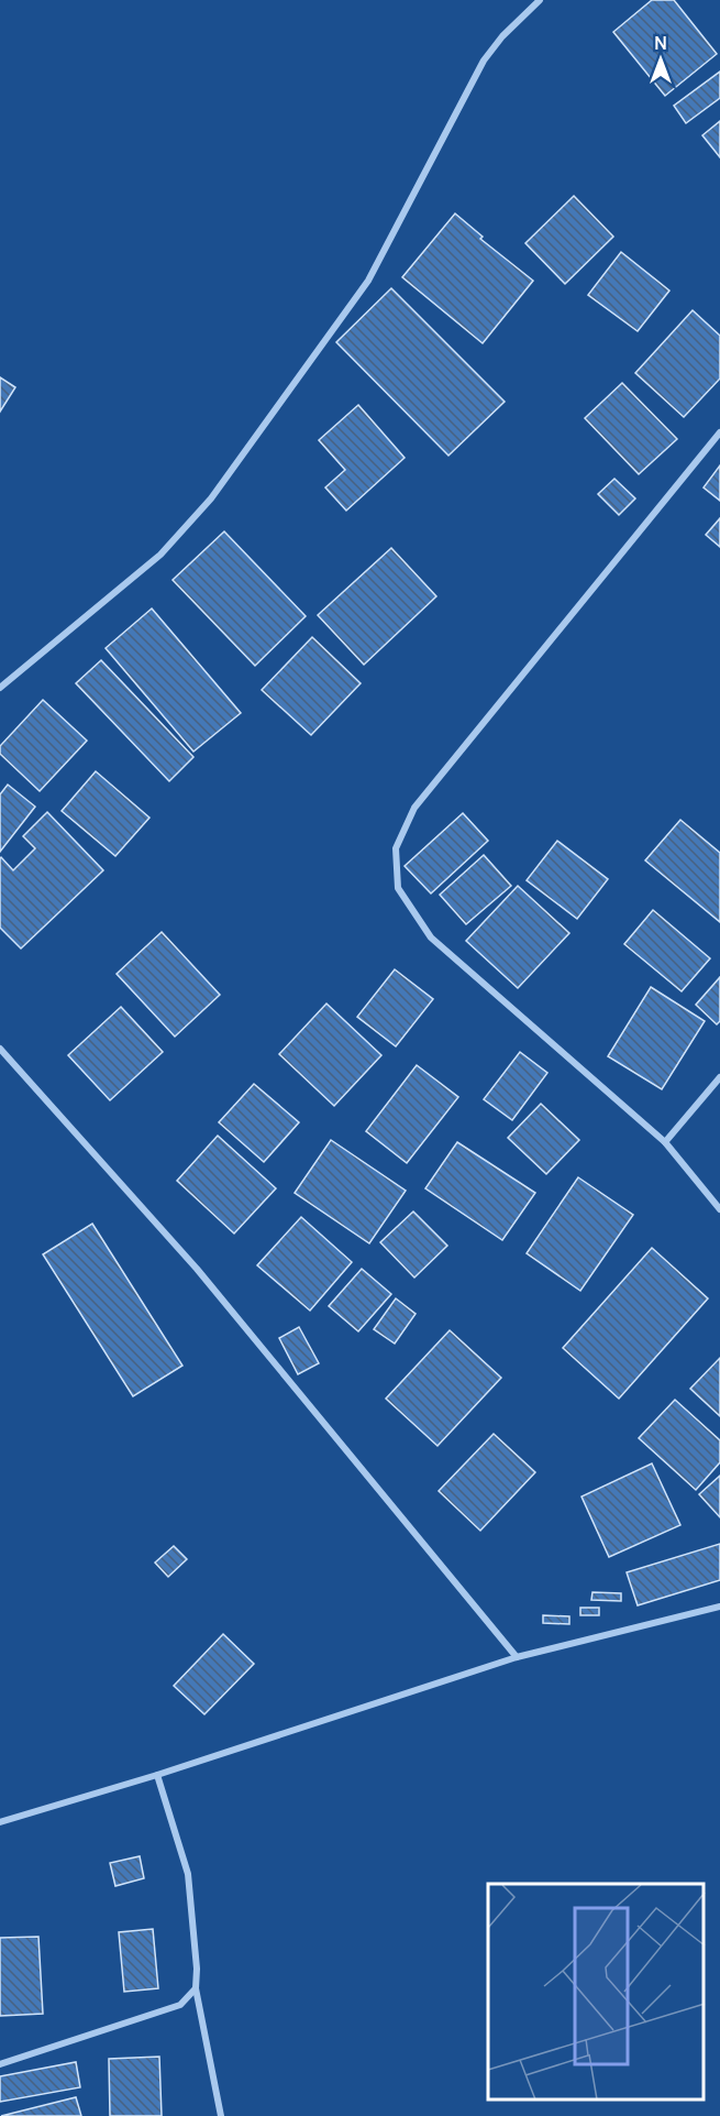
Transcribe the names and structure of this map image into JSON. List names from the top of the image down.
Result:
{
  "north": "top"
}
